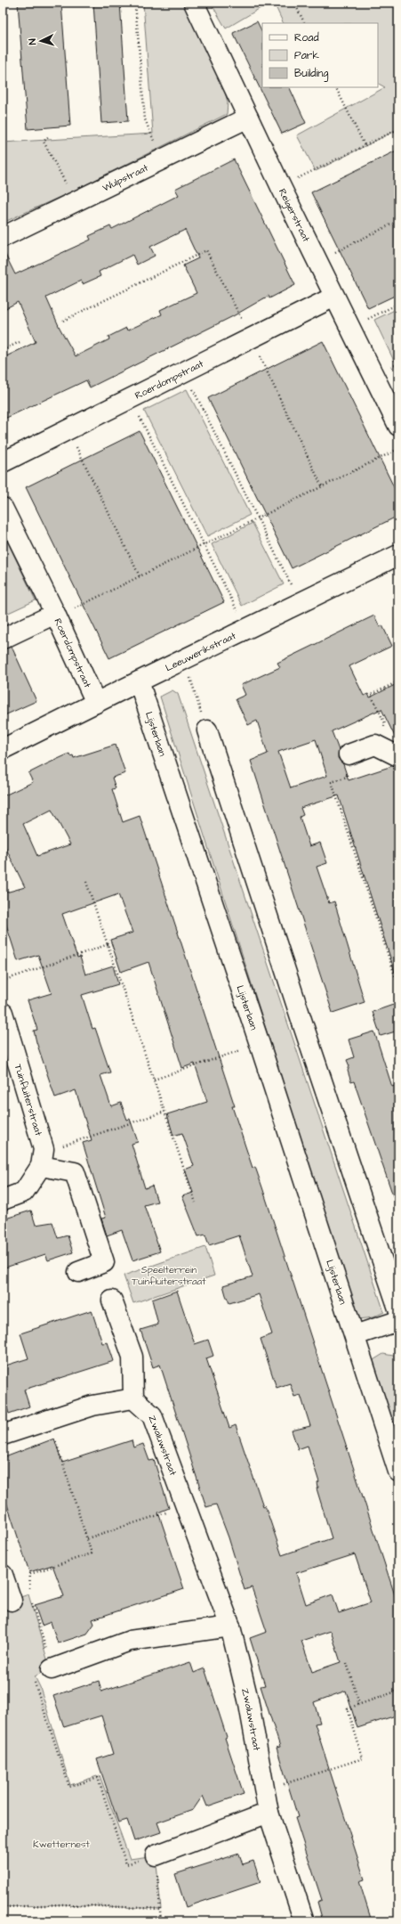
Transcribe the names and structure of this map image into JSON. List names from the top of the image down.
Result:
{
  "streets": {
    "street": [
      "Wulpstraat",
      "Reigerstraat",
      "Roerdompstraat",
      "Leeuwerikstraat",
      "Lijsterlaan",
      "Tuinfluiterstraat",
      "Zwaluwstraat"
    ]
  },
  "crossings": [
    ["Wulpstraat", "Reigerstraat"],
    ["Reigerstraat", "Roerdompstraat"],
    ["Roerdompstraat", "Leeuwerikstraat"],
    ["Leeuwerikstraat", "Lijsterlaan"]
  ],
  "parks": ["Speelterrein Tuinfluiterstraat", "Kwetternest"],
  "legend": ["Road", "Park", "Building"],
  "north": "left"
}
